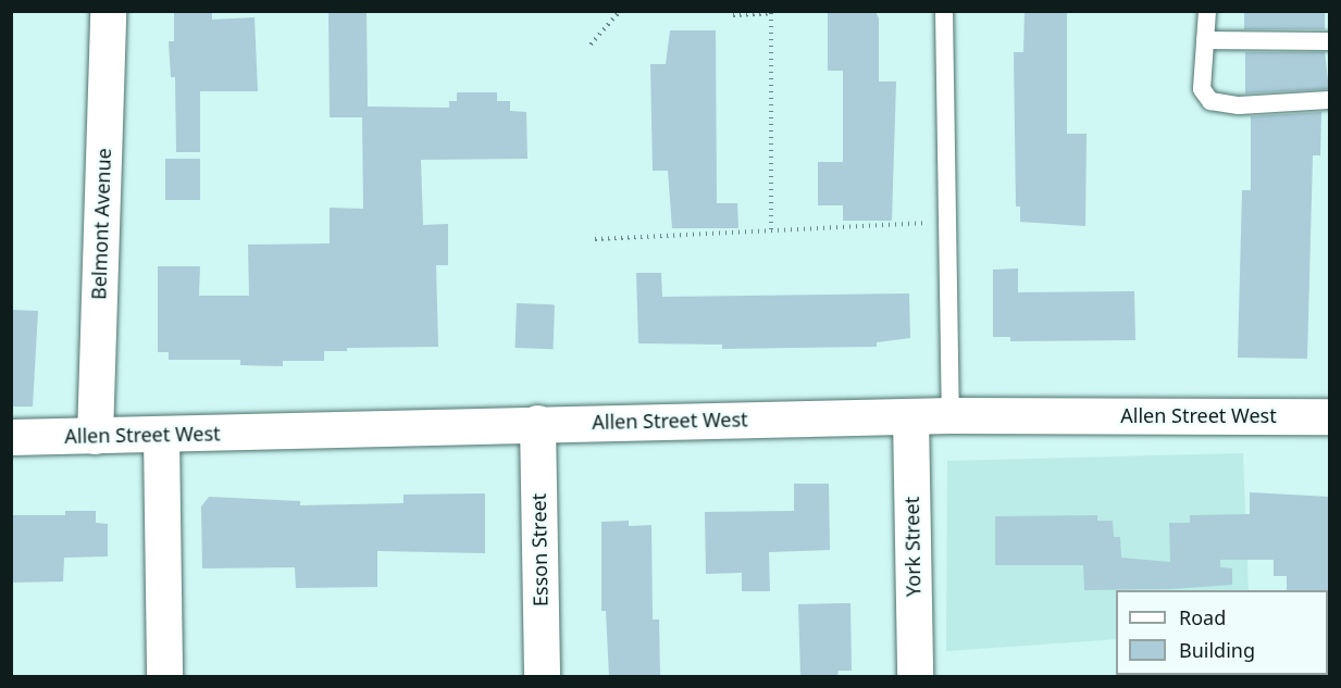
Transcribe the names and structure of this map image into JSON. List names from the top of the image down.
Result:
{
  "streets": {
    "street": [
      "Belmont Avenue",
      "Allen Street West",
      "York Street",
      "Esson Street"
    ]
  },
  "crossings": [
    ["Belmont Avenue", "Allen Street West"],
    ["Allen Street West", "York Street"],
    ["Allen Street West", "Esson Street"]
  ],
  "legend": ["Road", "Building"]
}
